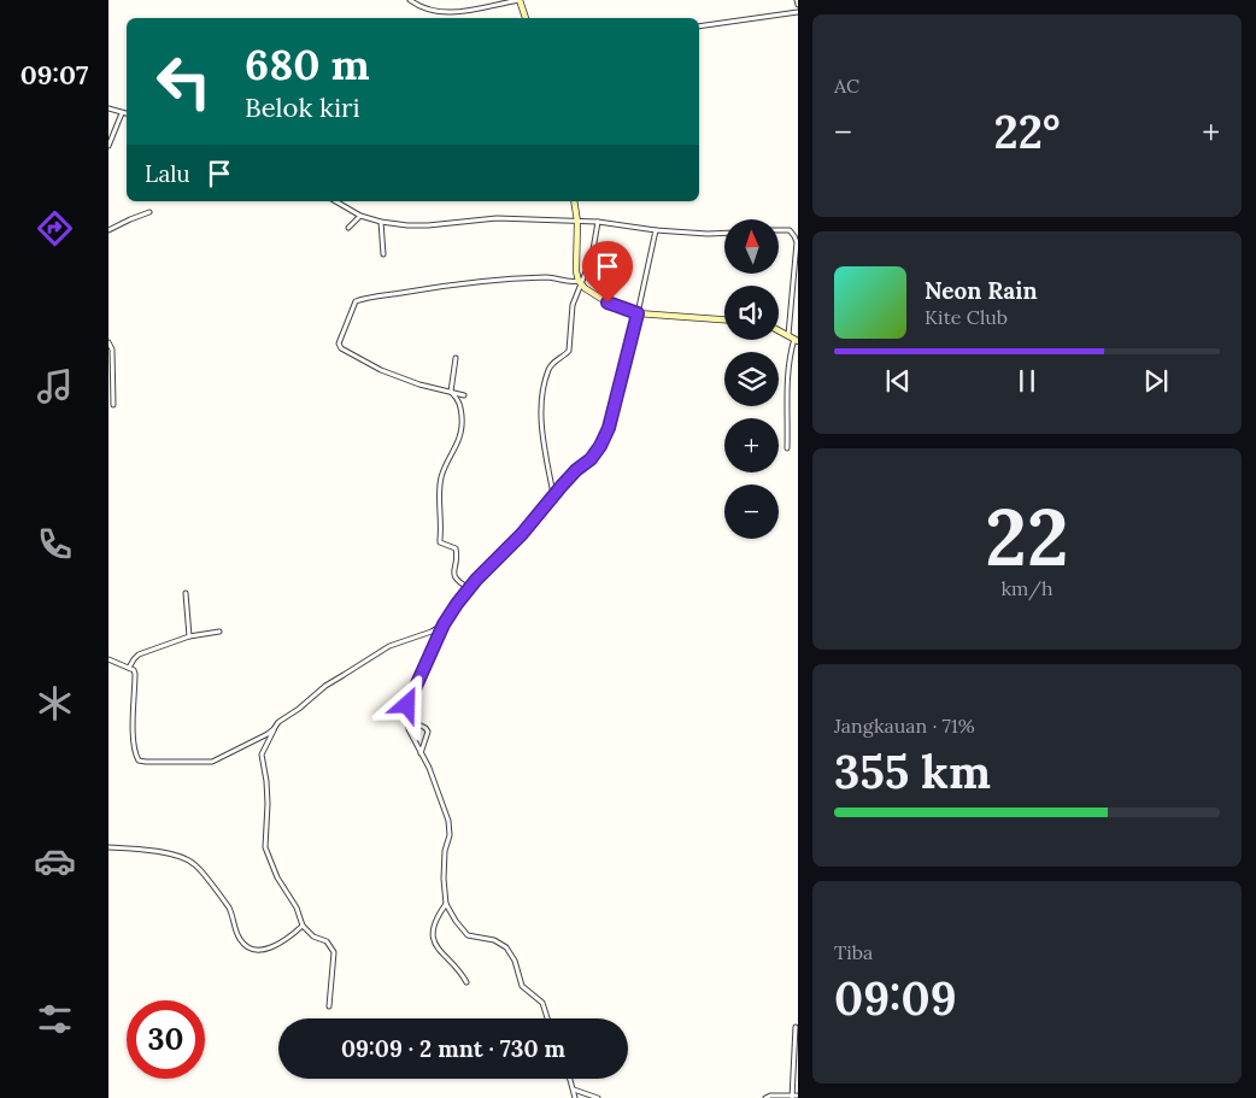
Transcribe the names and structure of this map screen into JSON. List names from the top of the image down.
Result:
{
  "north": "top",
  "page": {
    "tabs": "09:07",
    "tile": [
      "AC",
      ["22", "km/h"],
      ["Jangkauan · 71%", "355 km"],
      ["Tiba", "09:09"]
    ],
    "turn": ["680 m", "Belok kiri"],
    "heat": ["−", "22°", "+"],
    "then": "Lalu",
    "map_buttons": ["+", "−"],
    "song": ["Neon Rain", "Kite Club"],
    "limit": "30",
    "trip": "09:09 · 2 mnt · 730 m"
  }
}
